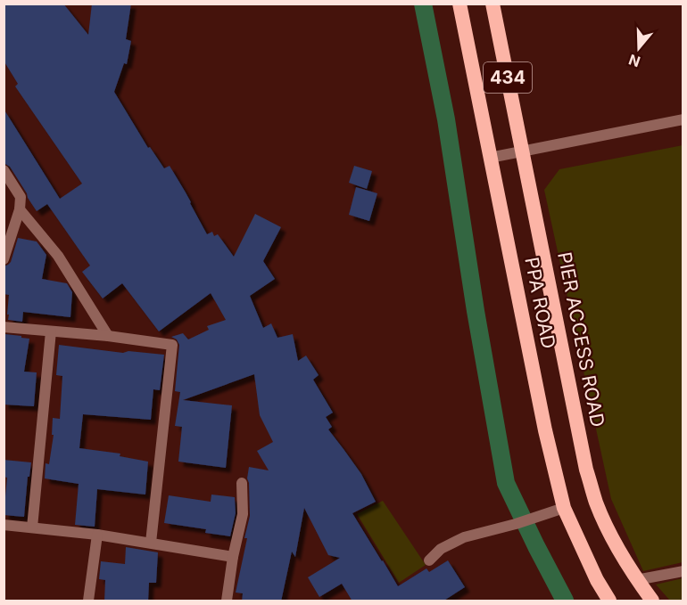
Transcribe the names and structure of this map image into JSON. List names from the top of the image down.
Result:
{
  "streets": {
    "highway": ["434", "PPA ROAD", "PIER ACCESS ROAD"]
  },
  "crossings": [
    ["434", "PIER ACCESS ROAD"]
  ],
  "north": "bottom"
}
